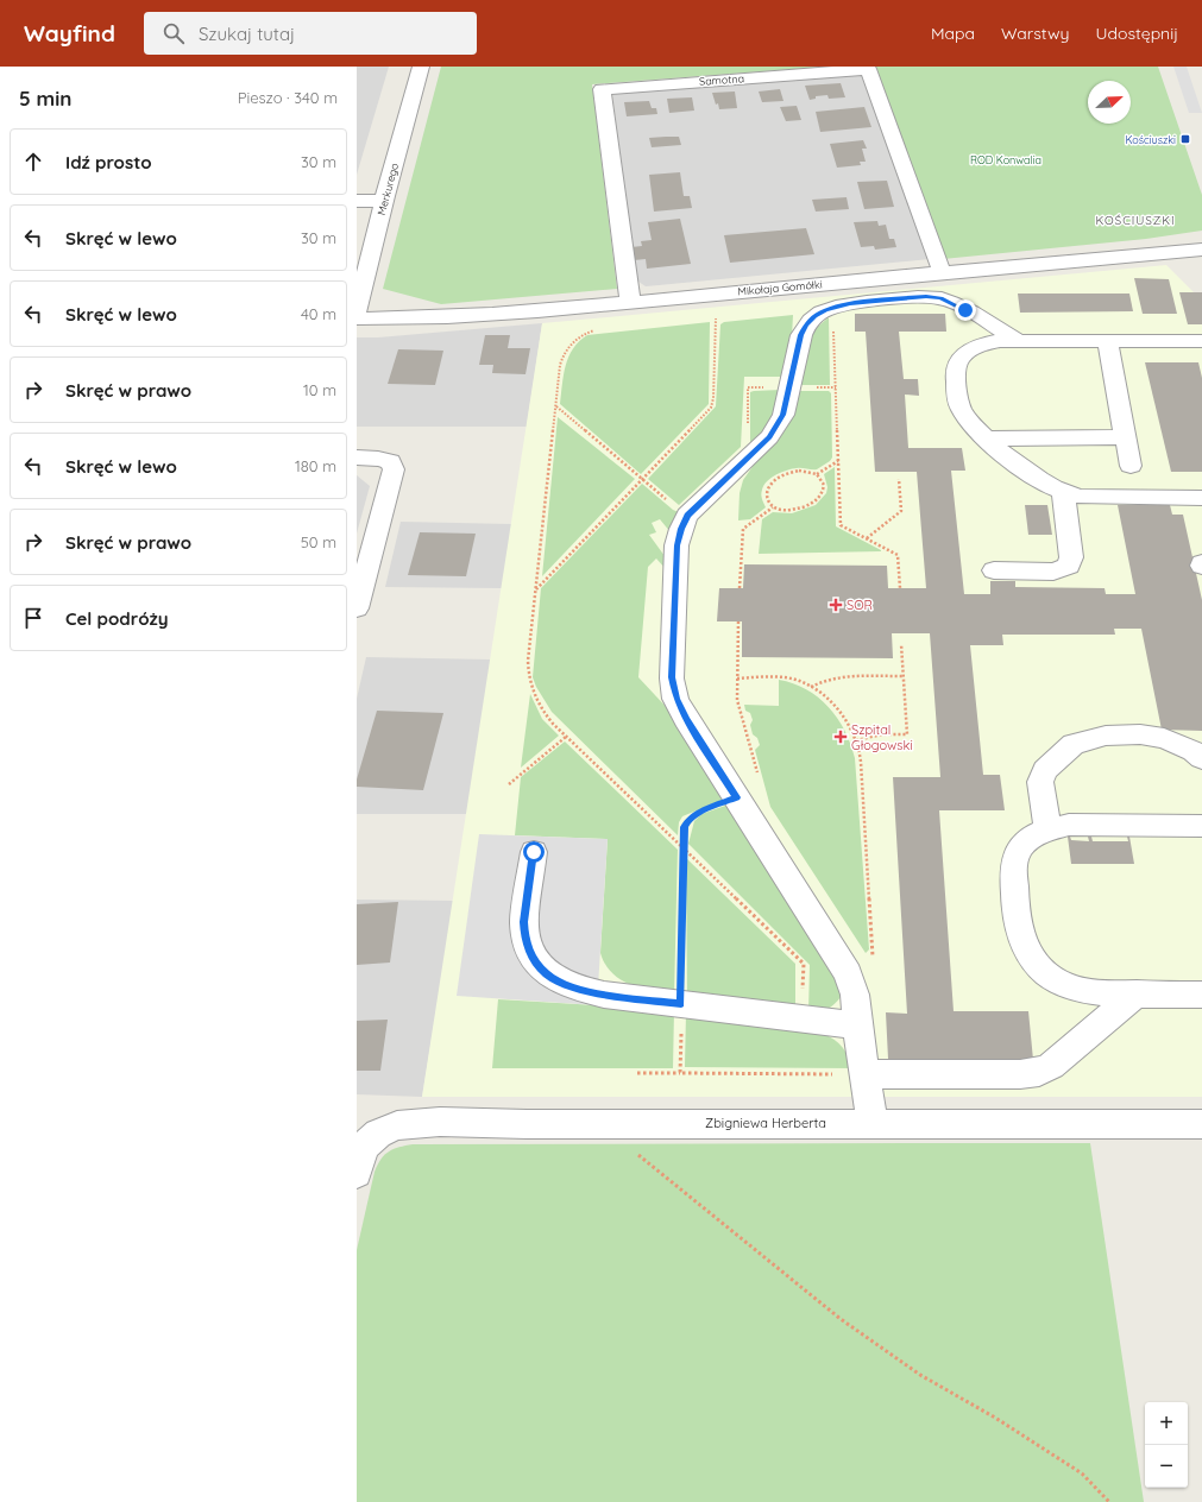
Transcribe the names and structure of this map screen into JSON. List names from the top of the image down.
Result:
{
  "streets": {
    "street": [
      "Samotna",
      "Merkurego",
      "Mikołaja Gomółki",
      "Zbigniewa Herberta"
    ]
  },
  "crossings": [
    ["Samotna", "Mikołaja Gomółki"]
  ],
  "districts": ["KOŚCIUSZKI"],
  "parks": ["ROD Konwalia"],
  "places": {
    "transit": ["Kościuszki"],
    "health": ["SOR", "Szpital Głogowski"]
  },
  "north": "top right",
  "page": {
    "header": "Wayfind",
    "search": "Szukaj tutaj",
    "nav": ["Mapa", "Warstwy", "Udostępnij"],
    "heading": ["5 min", "Pieszo · 340 m"],
    "list": [
      ["Idź prosto", "30 m"],
      ["Skręć w lewo", "30 m"],
      ["Skręć w lewo", "40 m"],
      ["Skręć w prawo", "10 m"],
      ["Skręć w lewo", "180 m"],
      ["Skręć w prawo", "50 m"],
      "Cel podróży"
    ],
    "map_buttons": ["+", "−"]
  }
}
